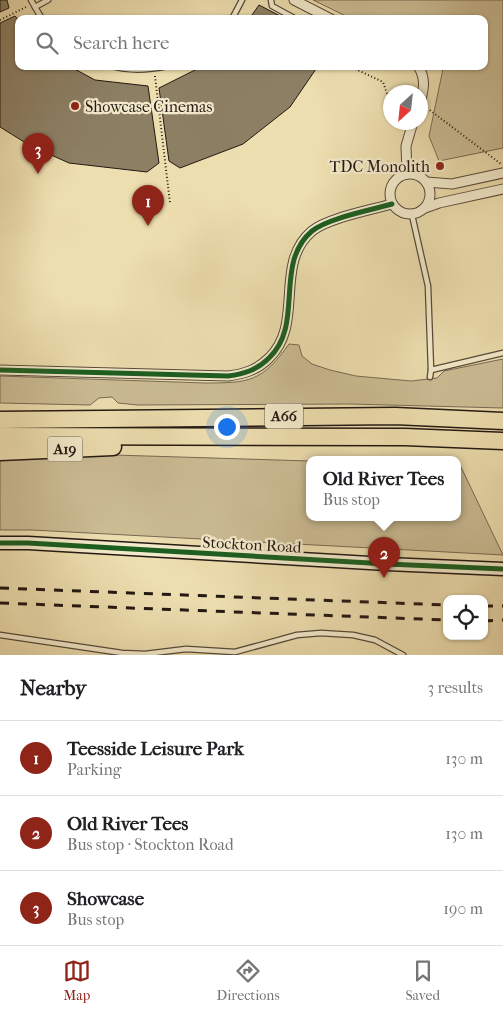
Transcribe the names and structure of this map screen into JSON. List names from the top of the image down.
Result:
{
  "streets": {
    "highway": ["A66", "A19"],
    "main road": ["Stockton Road"]
  },
  "crossings": [
    ["A66", "A19"]
  ],
  "places": ["Showcase Cinemas", "TDC Monolith"],
  "north": "bottom left",
  "page": {
    "search": "Search here",
    "pins": ["3", "1", "2"],
    "popup": ["Old River Tees", "Bus stop"],
    "heading": ["Nearby", "3 results"],
    "list": [
      {
        "mark": "1",
        "name": "Teesside Leisure Park",
        "note": "Parking",
        "value": "130 m"
      },
      {
        "mark": "2",
        "name": "Old River Tees",
        "note": "Bus stop · Stockton Road",
        "value": "130 m"
      },
      {
        "mark": "3",
        "name": "Showcase",
        "note": "Bus stop",
        "value": "190 m"
      }
    ],
    "nav": ["Map", "Directions", "Saved"]
  }
}
